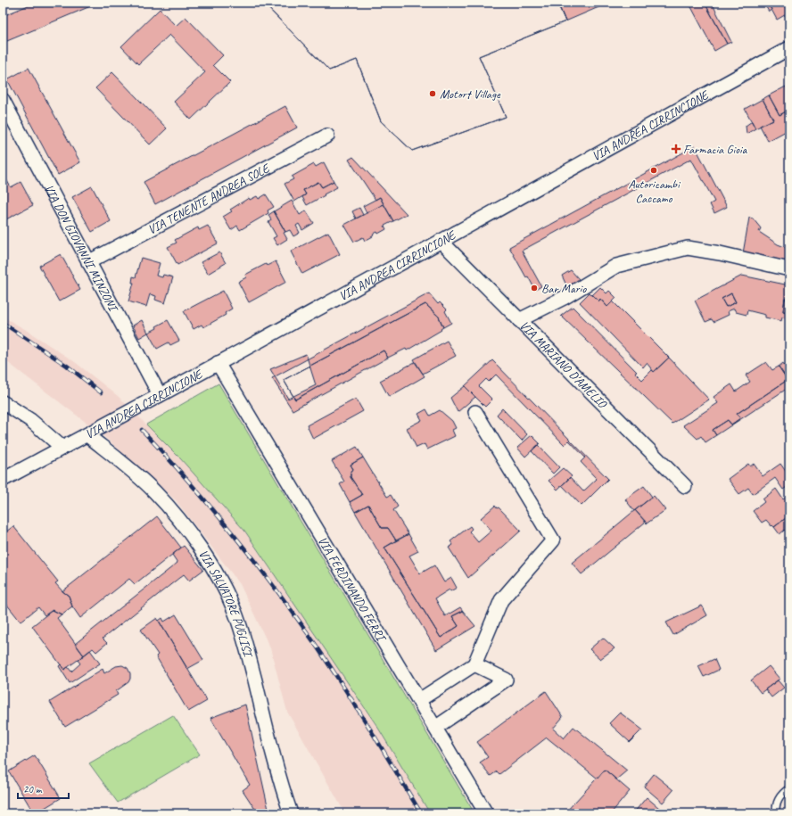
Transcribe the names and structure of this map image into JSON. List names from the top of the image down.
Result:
{
  "streets": {
    "street": [
      "VIA ANDREA CIRRINCIONE",
      "VIA TENENTE ANDREA SOLE",
      "VIA DON GIOVANNI MINZONI",
      "VIA MARIANO D'AMELIO",
      "VIA FERDINANDO FERRI",
      "VIA SALVATORE PUGLISI"
    ]
  },
  "crossings": [
    ["VIA ANDREA CIRRINCIONE", "VIA DON GIOVANNI MINZONI"],
    ["VIA ANDREA CIRRINCIONE", "VIA MARIANO D'AMELIO"],
    ["VIA ANDREA CIRRINCIONE", "VIA FERDINANDO FERRI"],
    ["VIA ANDREA CIRRINCIONE", "VIA SALVATORE PUGLISI"],
    ["VIA TENENTE ANDREA SOLE", "VIA DON GIOVANNI MINZONI"]
  ],
  "places": {
    "other": ["Motort Village", "Autoricambi Caccamo", "Bar Mario"],
    "health": ["Farmacia Gioia"]
  },
  "scale_bar": "20 m"
}
